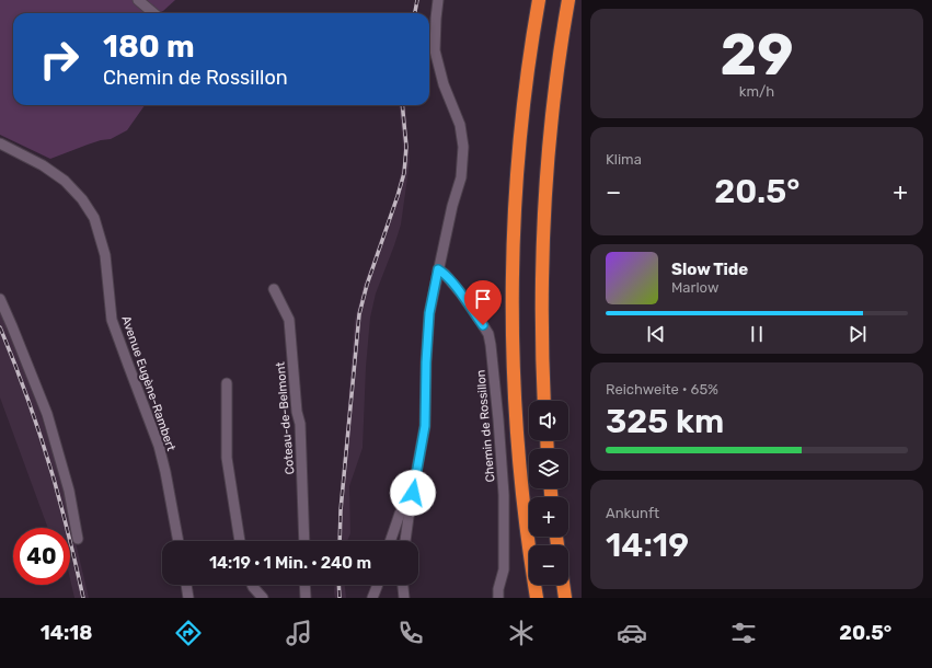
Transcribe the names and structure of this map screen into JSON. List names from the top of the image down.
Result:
{
  "streets": {
    "street": ["Avenue Eugène-Rambert", "Coteau-de-Belmont", "Chemin de Rossillon"]
  },
  "page": {
    "tile": [
      ["29", "km/h"],
      "Klima",
      ["Reichweite · 65%", "325 km"],
      ["Ankunft", "14:19"]
    ],
    "turn": ["180 m", "Chemin de Rossillon"],
    "heat": ["−", "20.5°", "+"],
    "song": ["Slow Tide", "Marlow"],
    "map_buttons": ["+", "−"],
    "limit": "40",
    "trip": "14:19 · 1 Min. · 240 m",
    "tabs": ["14:18", "20.5°"]
  }
}
